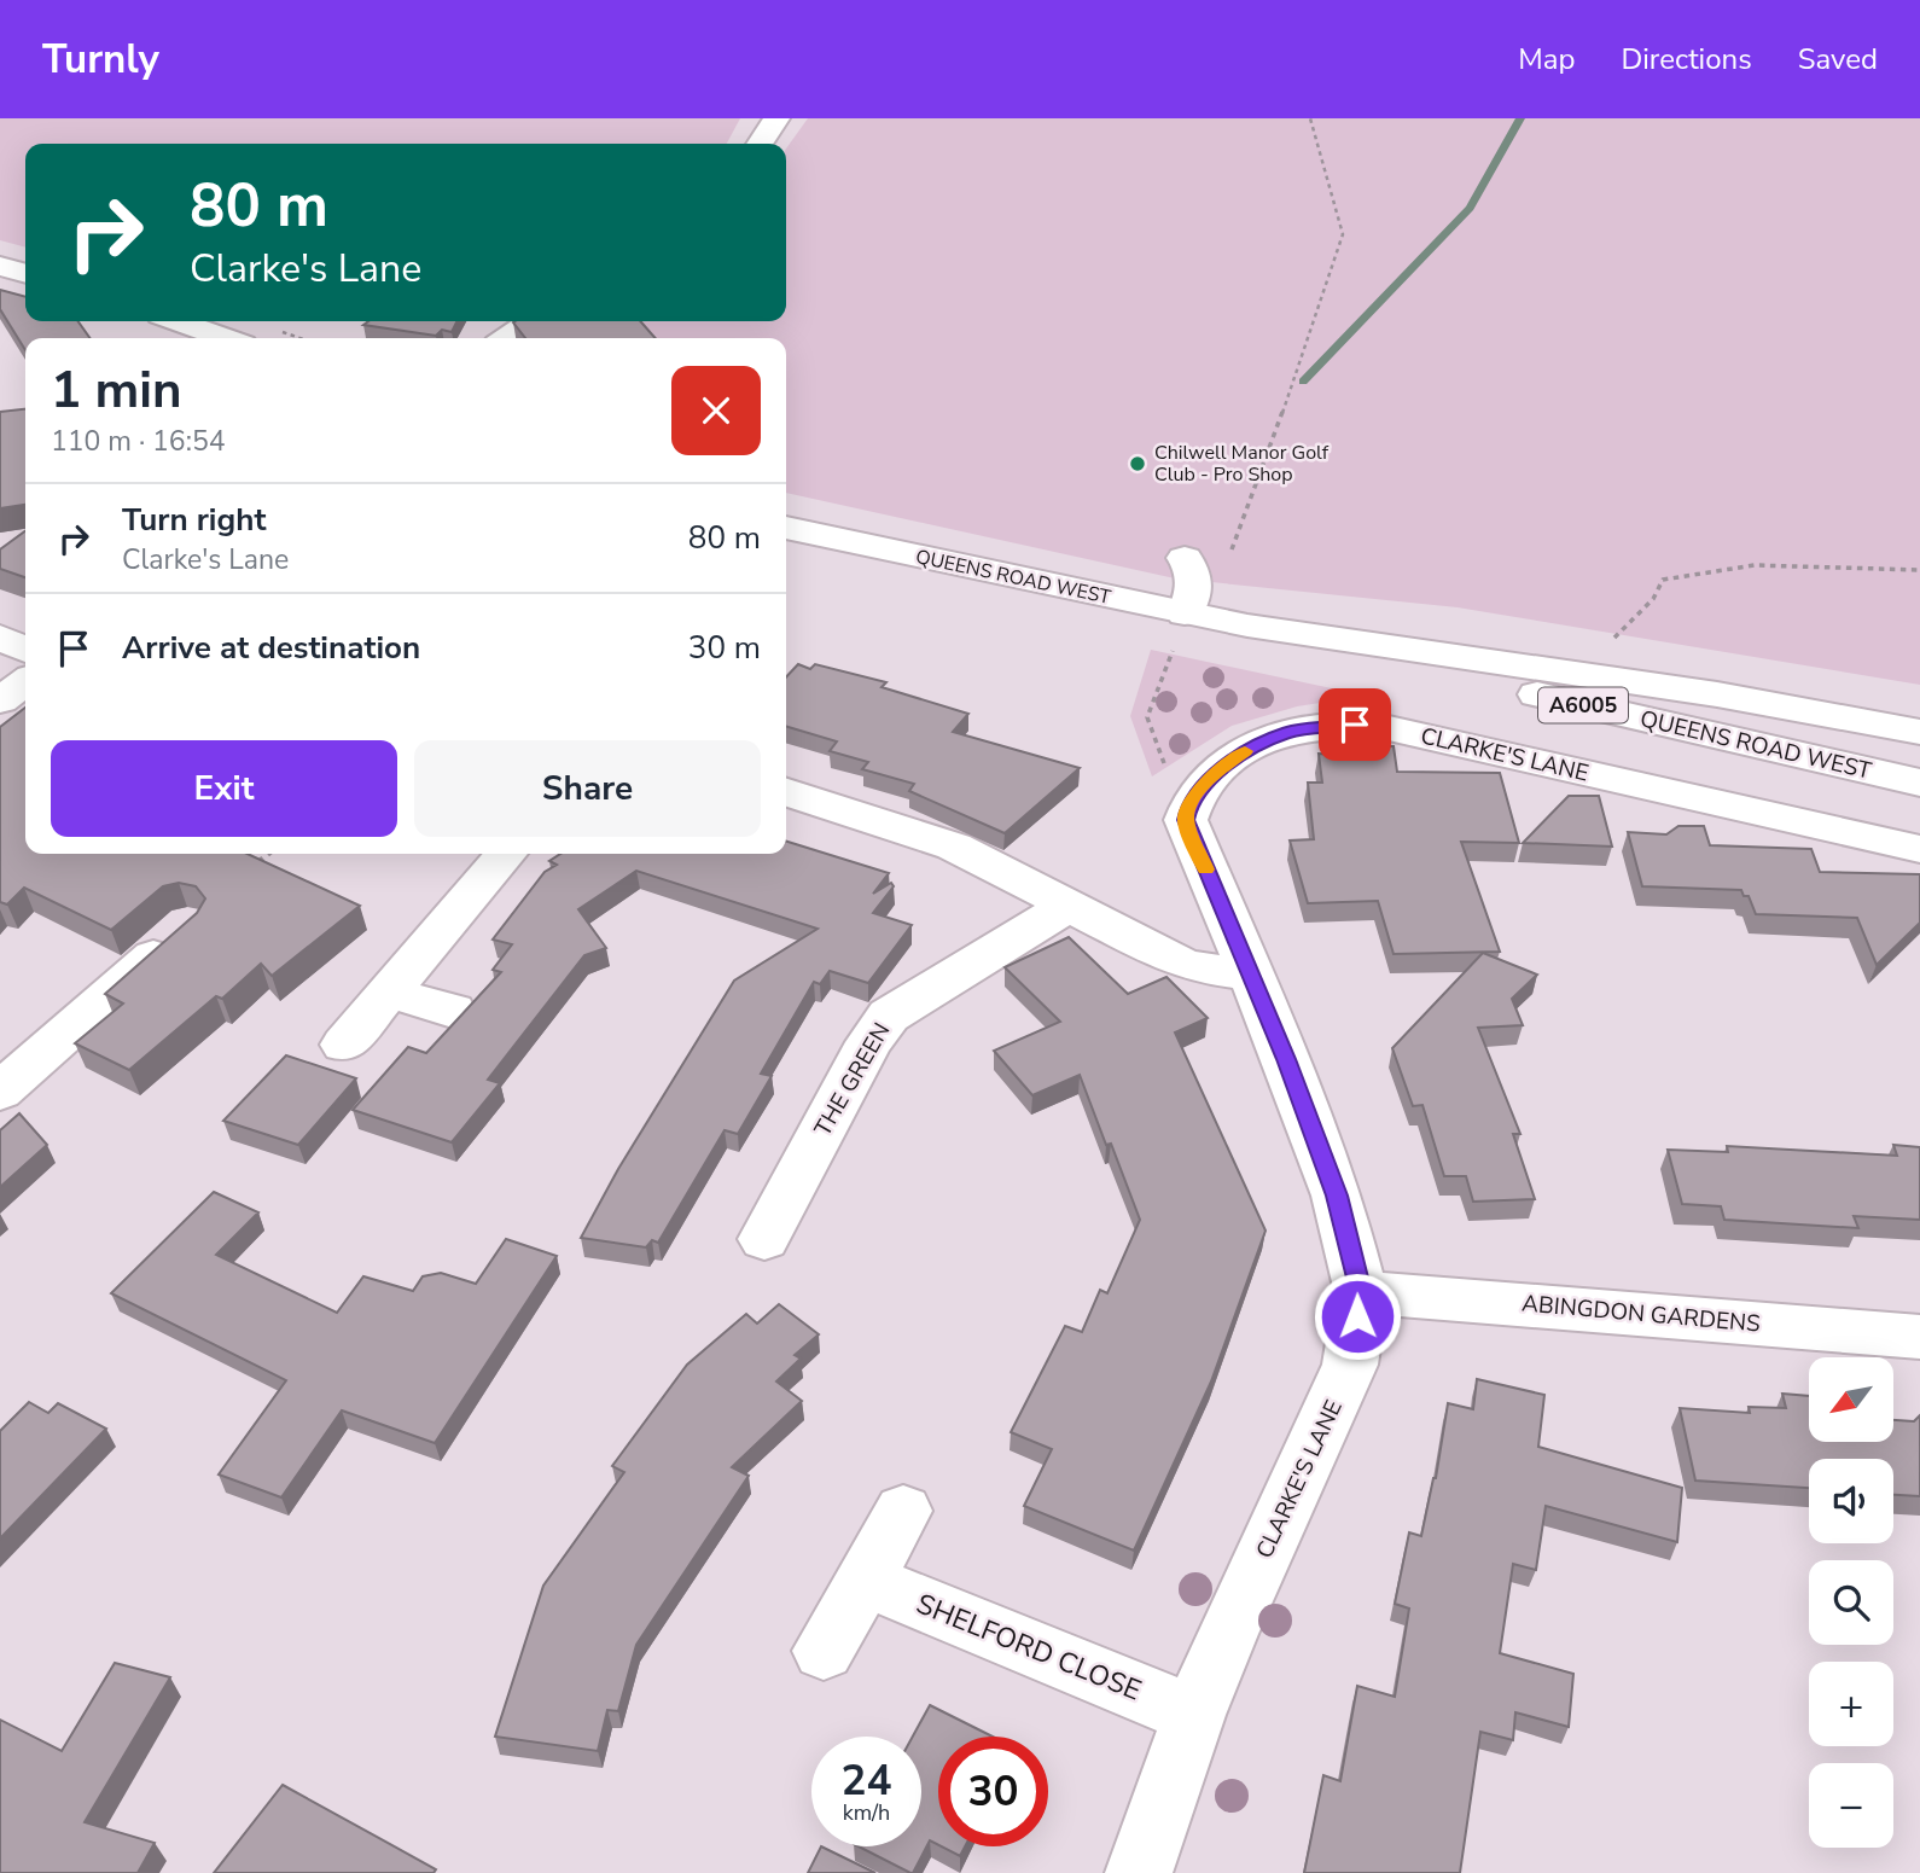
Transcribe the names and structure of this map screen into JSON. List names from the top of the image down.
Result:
{
  "streets": {
    "street": [
      "QUEENS ROAD WEST",
      "A6005",
      "CLARKE'S LANE",
      "THE GREEN",
      "ABINGDON GARDENS",
      "SHELFORD CLOSE"
    ]
  },
  "crossings": [
    ["CLARKE'S LANE", "ABINGDON GARDENS"],
    ["CLARKE'S LANE", "SHELFORD CLOSE"]
  ],
  "places": ["Chilwell Manor Golf Club - Pro Shop"],
  "north": "bottom left",
  "page": {
    "header": "Turnly",
    "nav": ["Map", "Directions", "Saved"],
    "turn": ["80 m", "Clarke's Lane"],
    "heading": ["1 min", "110 m · 16:54"],
    "list": [
      {
        "name": "Turn right",
        "note": "Clarke's Lane",
        "value": "80 m"
      },
      {
        "name": "Arrive at destination",
        "value": "30 m"
      }
    ],
    "buttons": ["Exit", "Share"],
    "map_buttons": ["+", "−"],
    "speed": "24 km/h",
    "limit": "30"
  }
}
